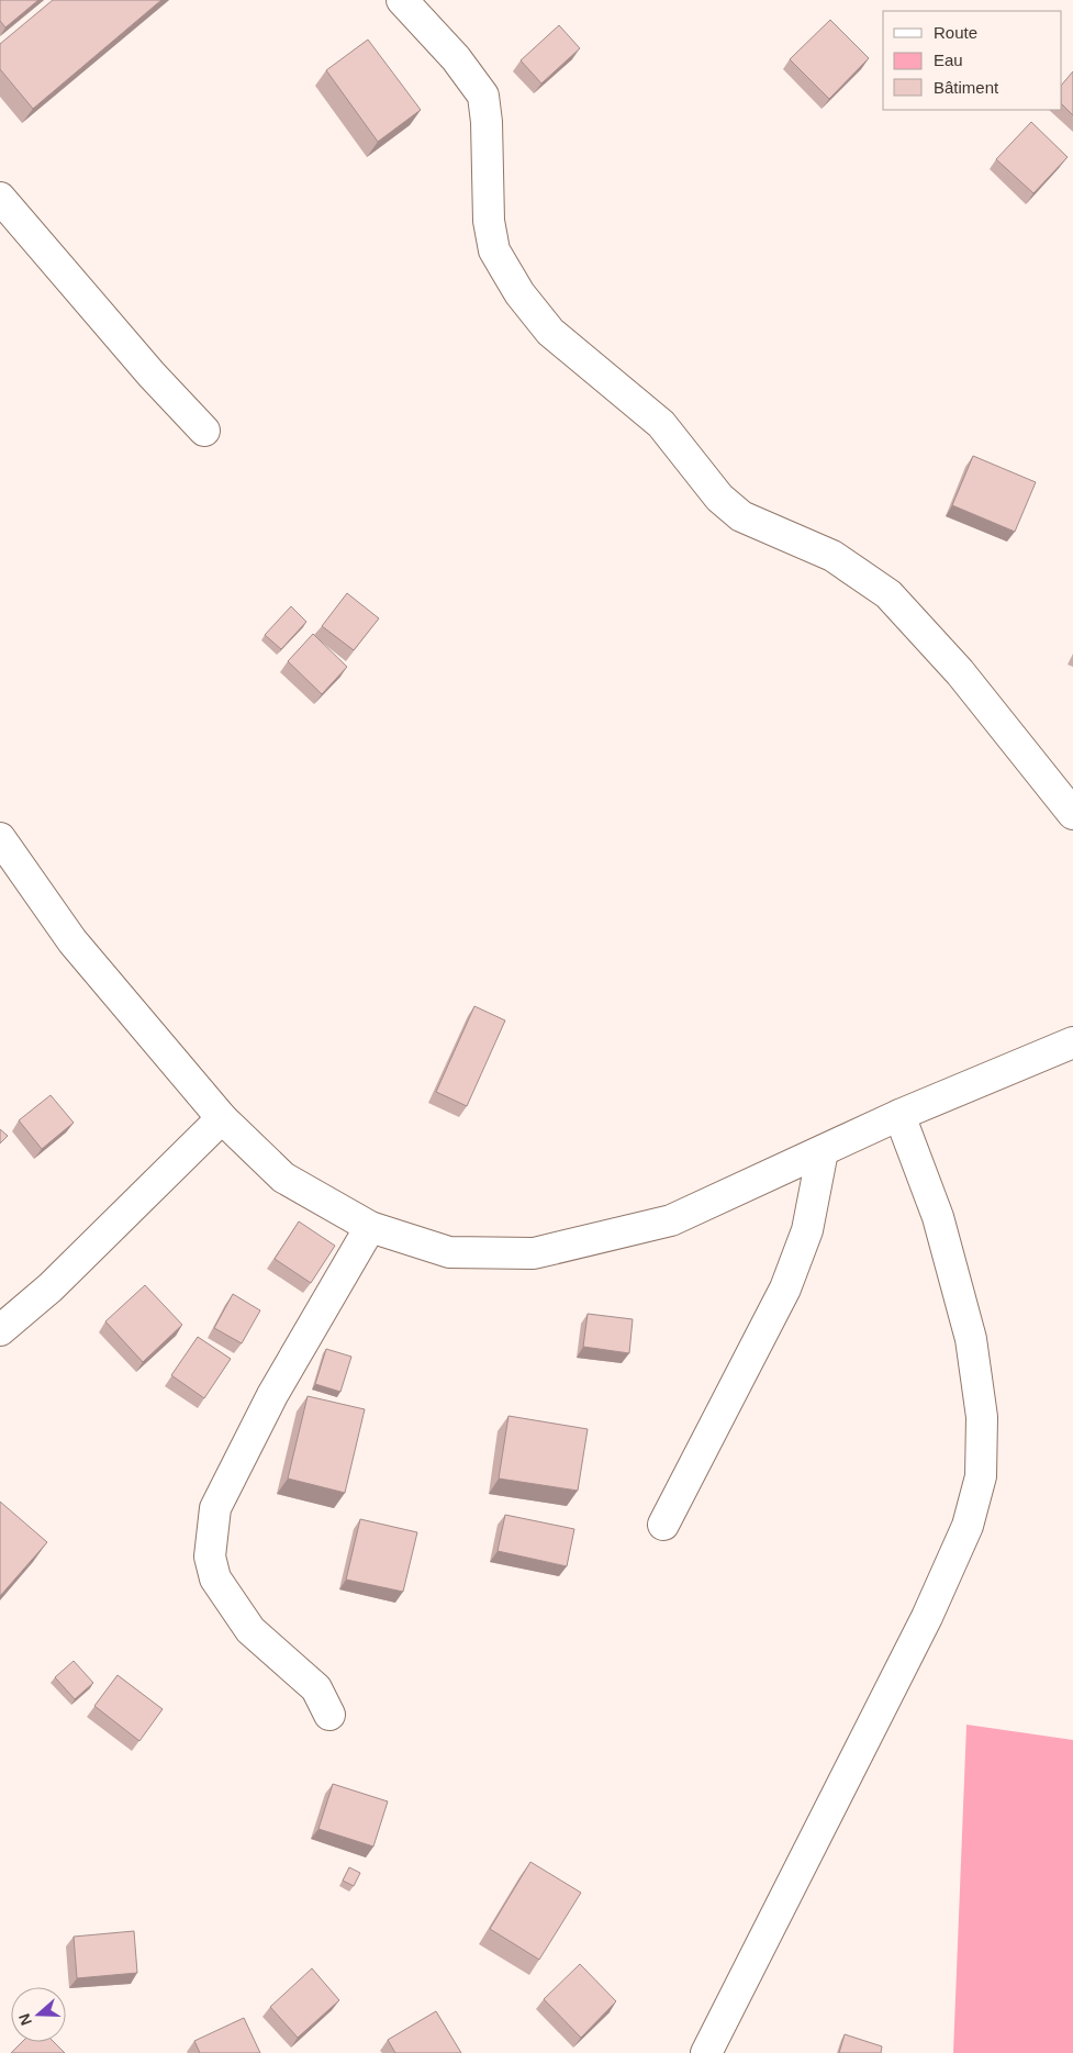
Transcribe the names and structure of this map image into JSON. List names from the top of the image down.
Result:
{
  "legend": ["Route", "Eau", "Bâtiment"],
  "north": "left"
}
